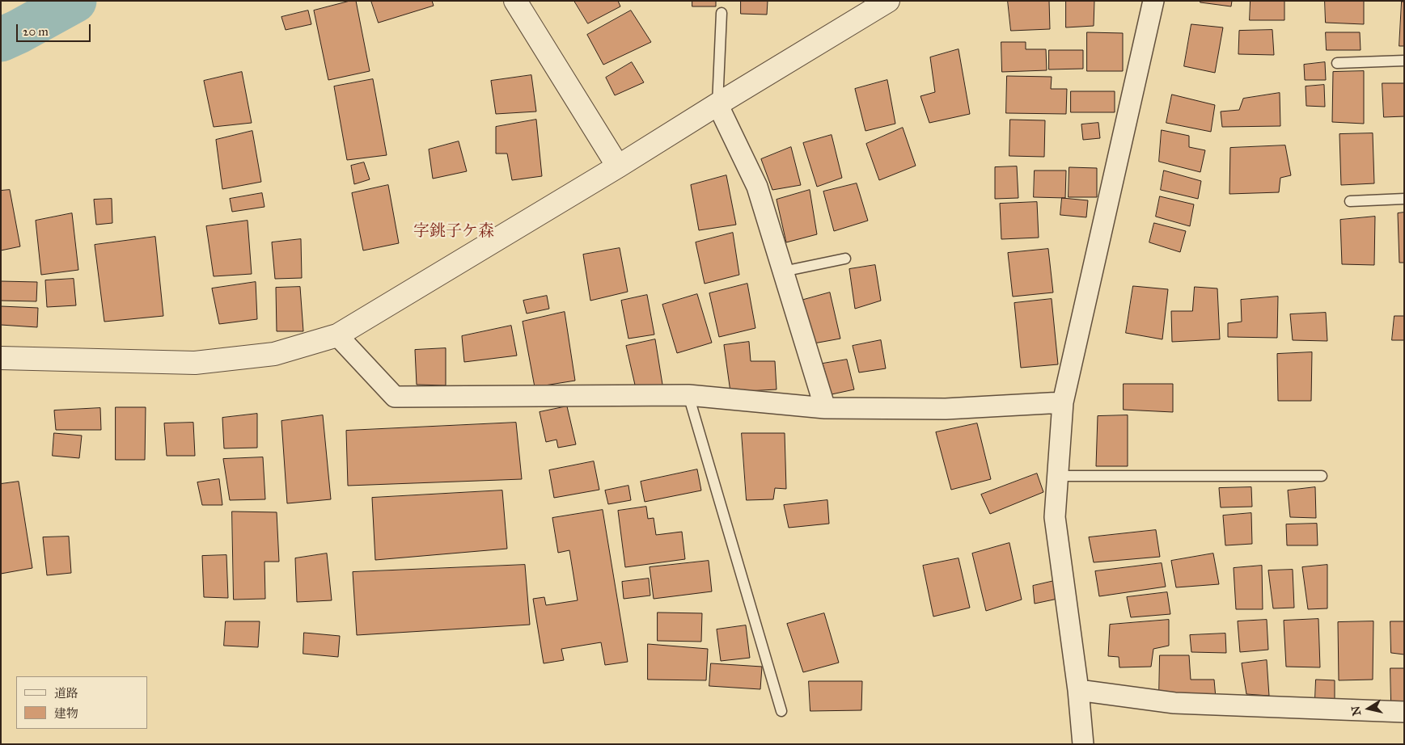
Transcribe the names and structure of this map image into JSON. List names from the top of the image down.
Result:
{
  "districts": ["字銚子ケ森"],
  "legend": ["道路", "建物"],
  "scale_bar": "20 m",
  "north": "left"
}
